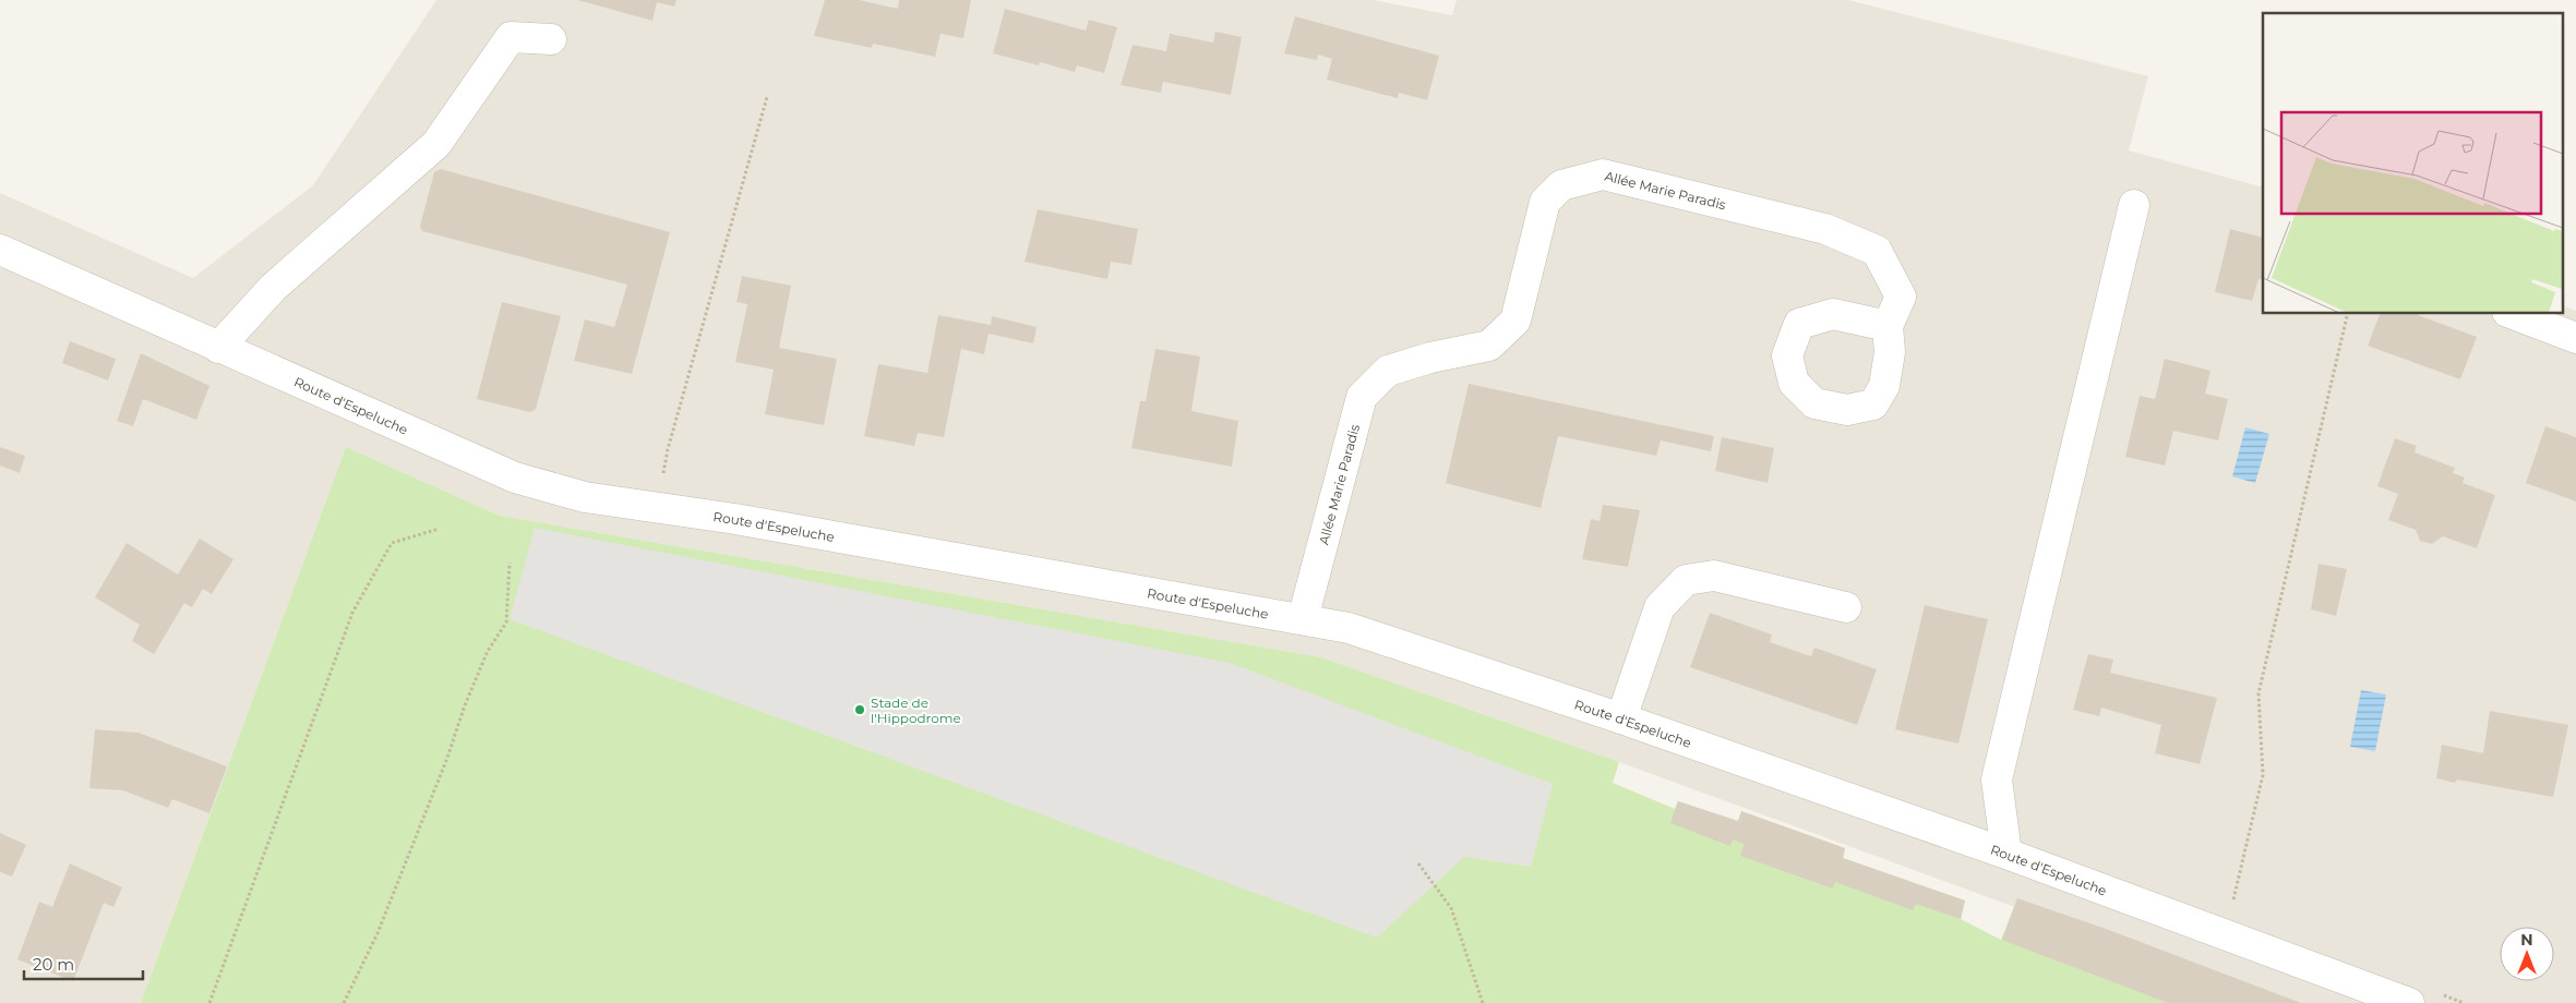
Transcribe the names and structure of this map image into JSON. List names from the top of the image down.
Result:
{
  "streets": {
    "street": ["Allée Marie Paradis", "Route d'Espeluche"]
  },
  "crossings": [
    ["Allée Marie Paradis", "Route d'Espeluche"]
  ],
  "places": ["Stade de l'Hippodrome"],
  "scale_bar": "20 m",
  "north": "top"
}
